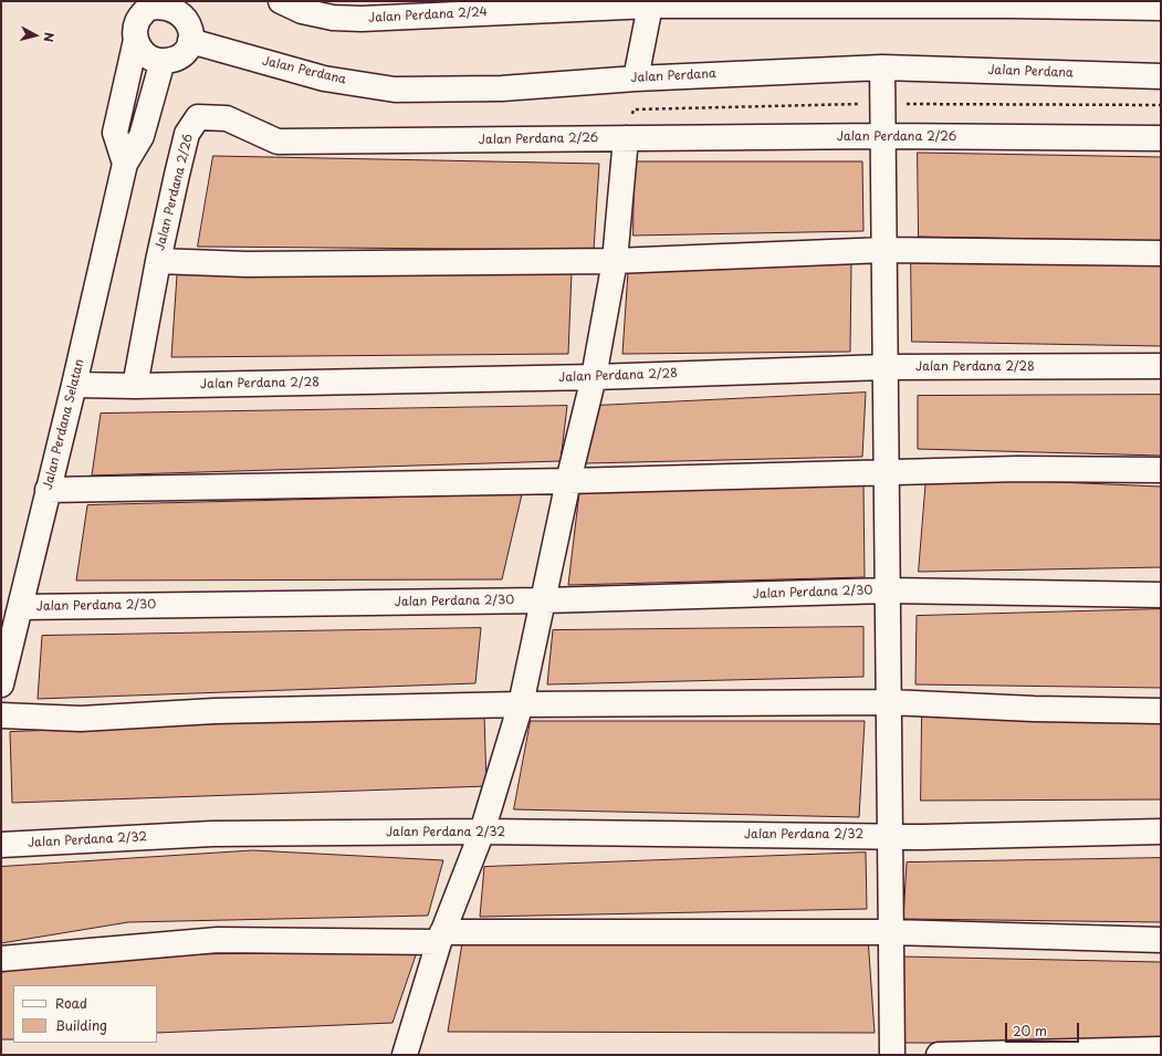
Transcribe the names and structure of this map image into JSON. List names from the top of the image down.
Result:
{
  "streets": {
    "street": [
      "Jalan Perdana 2/24",
      "Jalan Perdana",
      "Jalan Perdana 2/26",
      "Jalan Perdana 2/28",
      "Jalan Perdana Selatan",
      "Jalan Perdana 2/30",
      "Jalan Perdana 2/32"
    ]
  },
  "crossings": [
    ["Jalan Perdana 2/26", "Jalan Perdana 2/28"],
    ["Jalan Perdana 2/28", "Jalan Perdana Selatan"],
    ["Jalan Perdana Selatan", "Jalan Perdana 2/30"]
  ],
  "legend": ["Road", "Building"],
  "scale_bar": "20 m",
  "north": "right"
}
